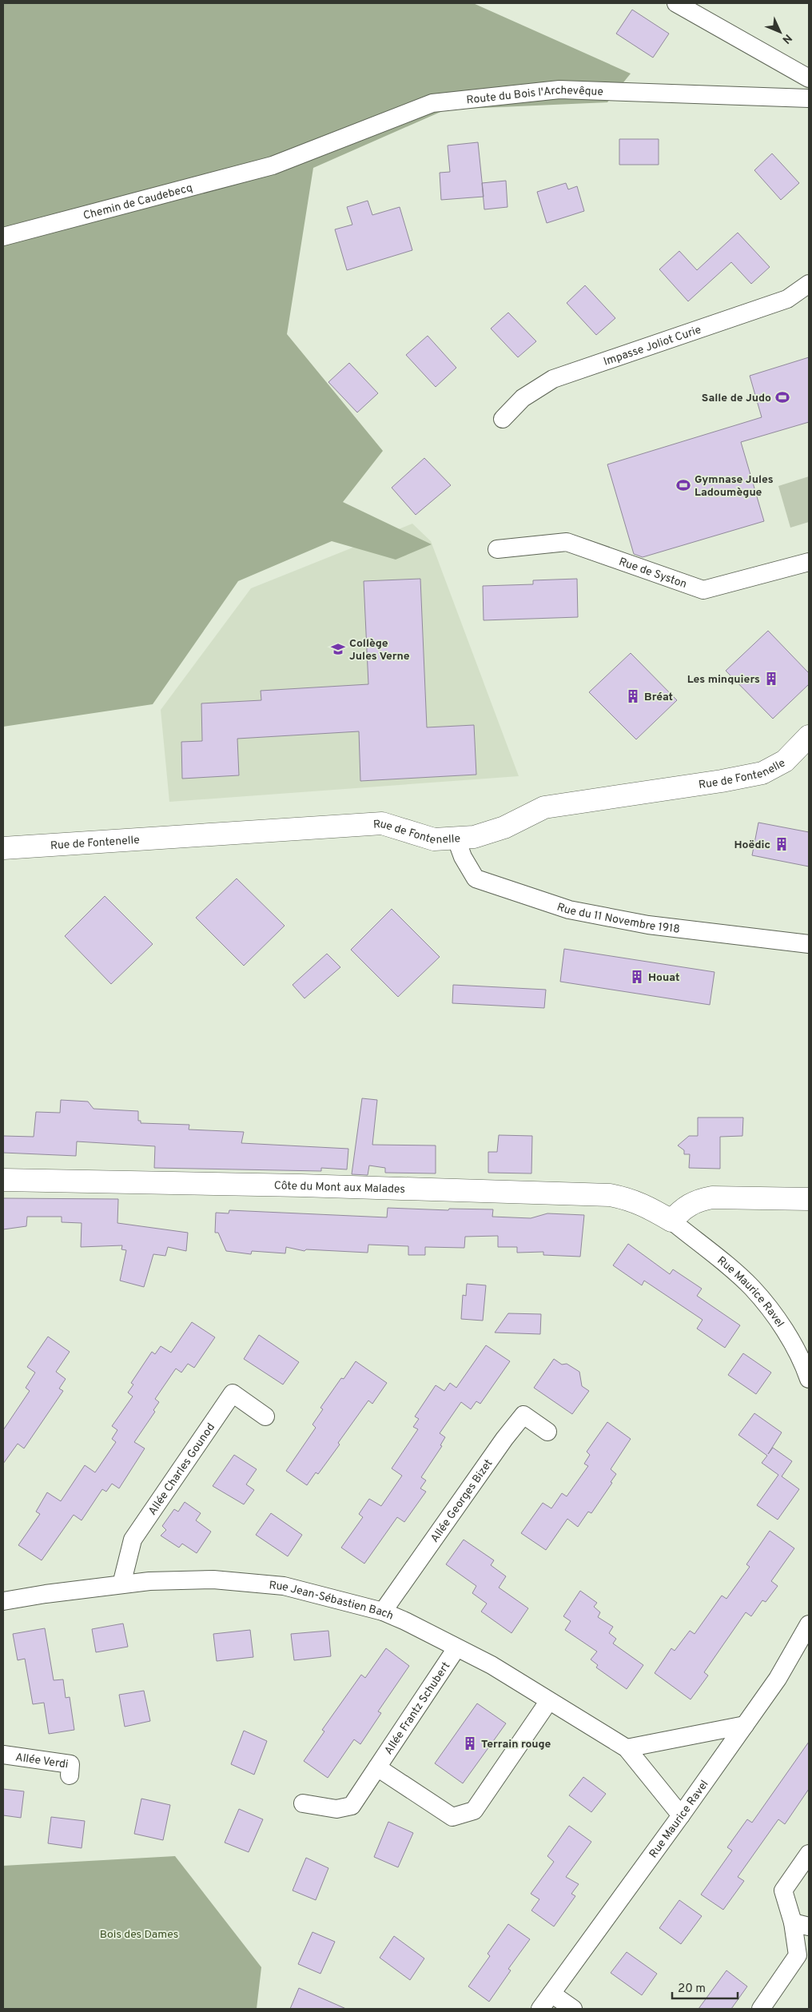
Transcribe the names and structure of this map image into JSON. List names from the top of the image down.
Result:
{
  "streets": {
    "street": [
      "Route du Bois l'Archevêque",
      "Chemin de Caudebecq",
      "Impasse Joliot Curie",
      "Rue de Syston",
      "Rue de Fontenelle",
      "Rue du 11 Novembre 1918",
      "Côte du Mont aux Malades",
      "Rue Maurice Ravel",
      "Allée Charles Gounod",
      "Allée Georges Bizet",
      "Rue Jean-Sébastien Bach",
      "Allée Frantz Schubert",
      "Allée Verdi"
    ]
  },
  "crossings": [
    ["Route du Bois l'Archevêque", "Chemin de Caudebecq"],
    ["Rue de Fontenelle", "Rue du 11 Novembre 1918"],
    ["Côte du Mont aux Malades", "Rue Maurice Ravel"],
    ["Rue Maurice Ravel", "Rue Jean-Sébastien Bach"],
    ["Allée Charles Gounod", "Rue Jean-Sébastien Bach"],
    ["Allée Georges Bizet", "Rue Jean-Sébastien Bach"],
    ["Rue Jean-Sébastien Bach", "Allée Frantz Schubert"]
  ],
  "parks": ["Bois des Dames"],
  "places": {
    "sports": ["Salle de Judo", "Gymnase Jules Ladoumègue"],
    "school or university": ["Collège Jules Verne"],
    "building": [
      "Les minquiers",
      "Bréat",
      "Hoëdic",
      "Houat",
      "Terrain rouge"
    ]
  },
  "scale_bar": "20 m",
  "north": "bottom right"
}
